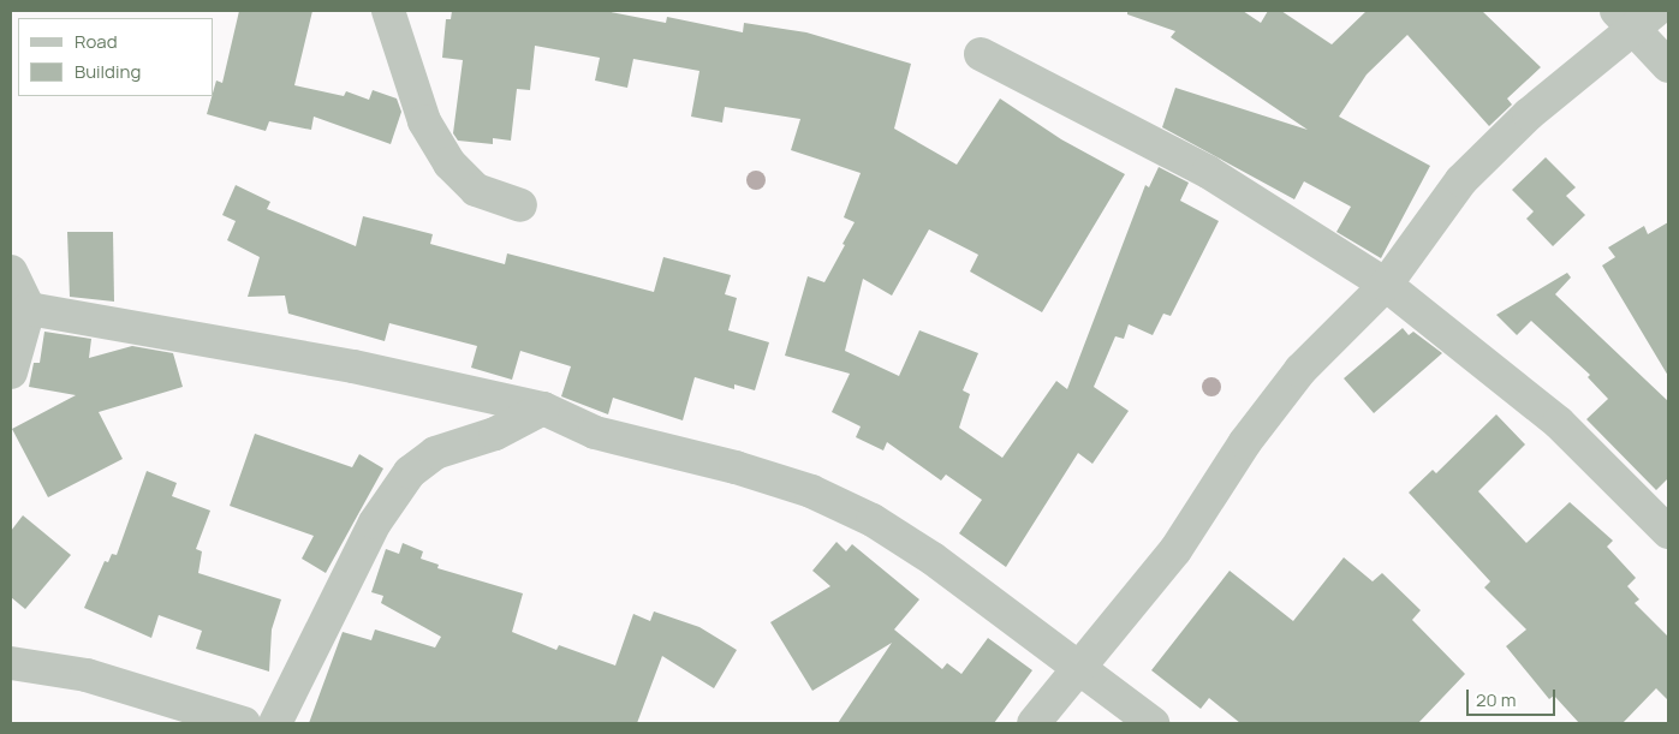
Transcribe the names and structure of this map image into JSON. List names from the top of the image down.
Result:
{
  "legend": ["Road", "Building"],
  "scale_bar": "20 m"
}
